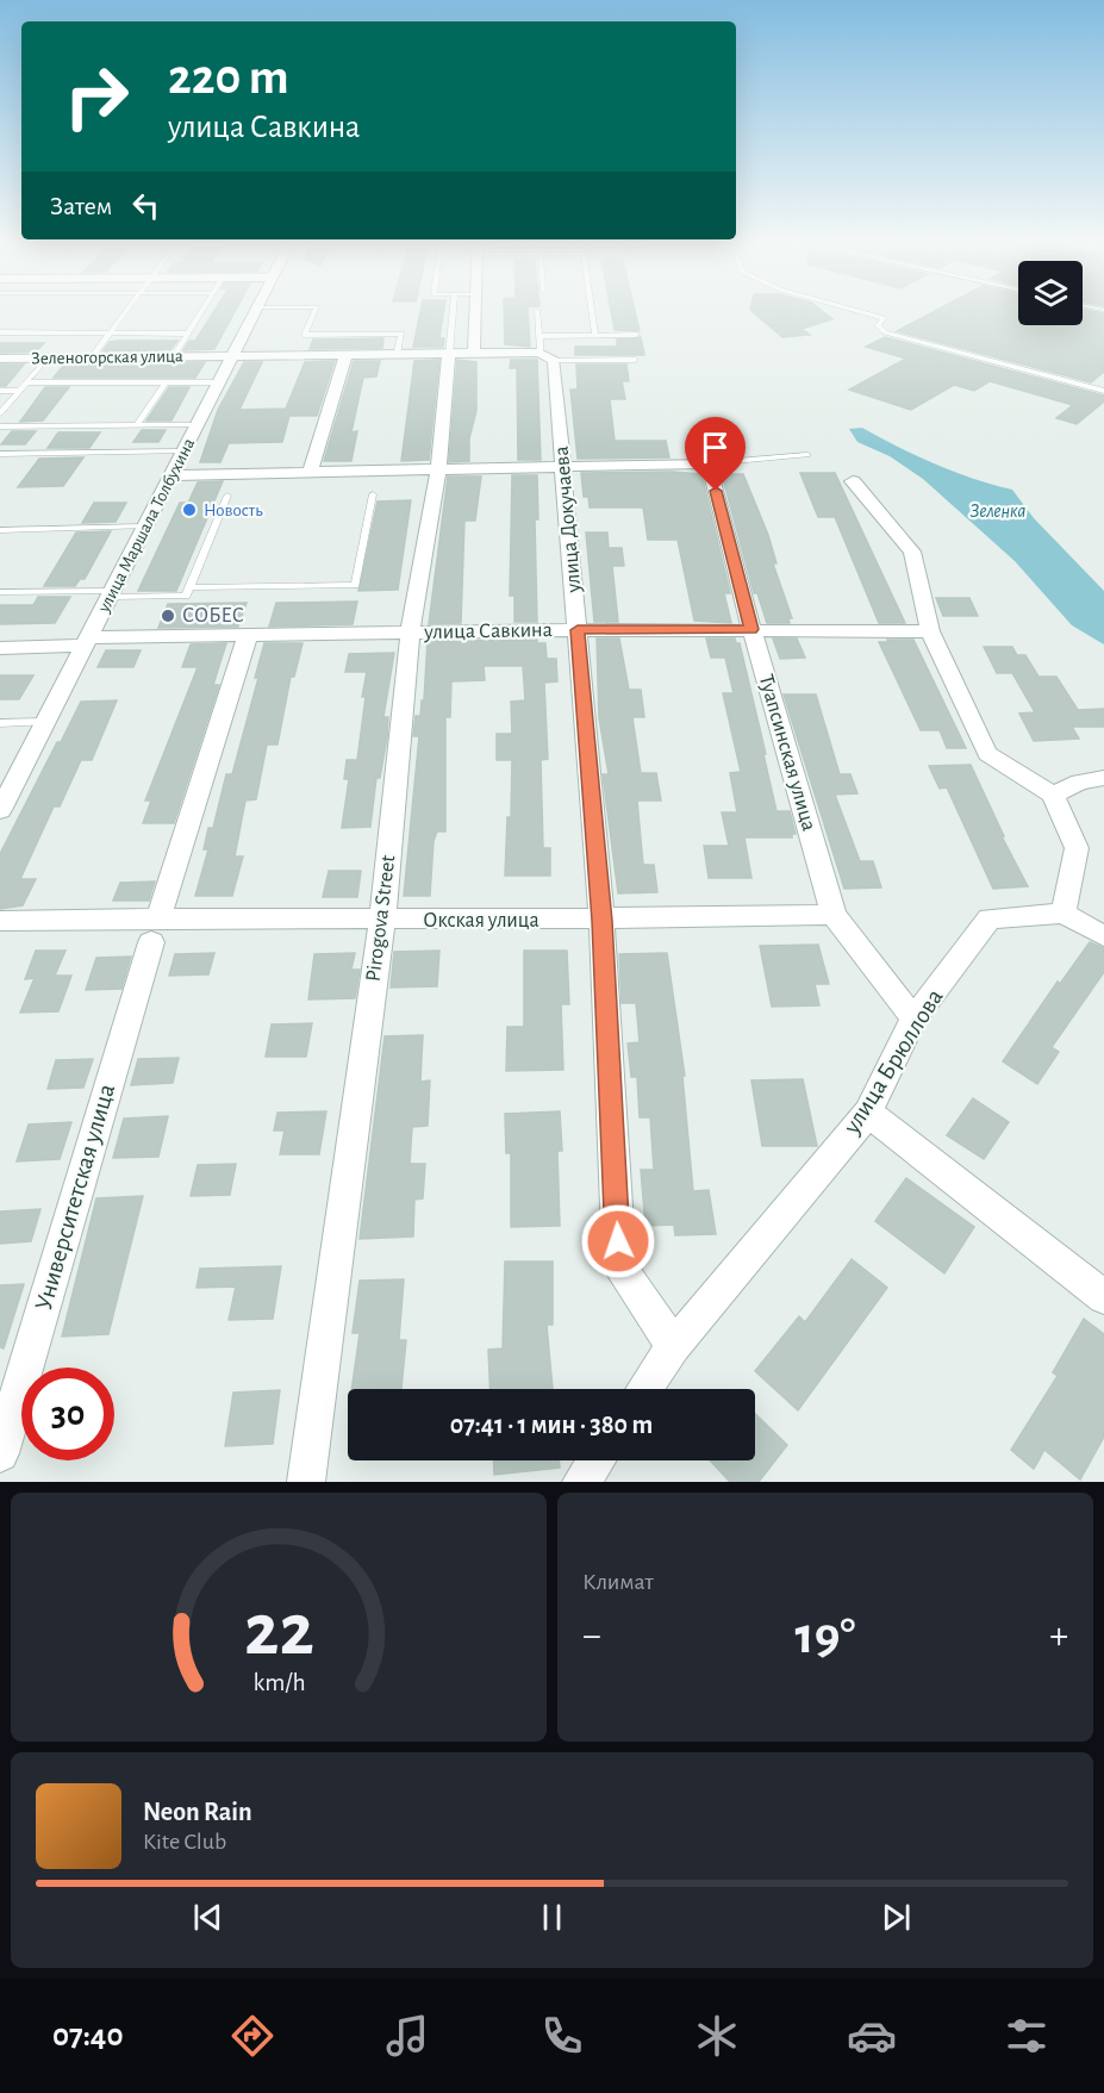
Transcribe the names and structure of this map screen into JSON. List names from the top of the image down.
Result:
{
  "streets": {
    "street": [
      "Зеленогорская улица",
      "улица Докучаева",
      "улица Маршала Толбухина",
      "улица Савкина",
      "Туапсинская улица",
      "Pirogova Street",
      "Окская улица",
      "улица Брюллова",
      "Университетская улица"
    ]
  },
  "crossings": [
    ["Зеленогорская улица", "улица Докучаева"],
    ["Зеленогорская улица", "улица Маршала Толбухина"],
    ["Зеленогорская улица", "Pirogova Street"],
    ["улица Докучаева", "улица Савкина"],
    ["улица Докучаева", "Окская улица"],
    ["улица Докучаева", "улица Брюллова"],
    ["улица Маршала Толбухина", "улица Савкина"],
    ["улица Савкина", "Туапсинская улица"],
    ["улица Савкина", "Pirogova Street"],
    ["улица Савкина", "Университетская улица"],
    ["Туапсинская улица", "Окская улица"],
    ["Туапсинская улица", "улица Брюллова"],
    ["Pirogova Street", "Окская улица"],
    ["Окская улица", "Университетская улица"]
  ],
  "water": ["Зеленка"],
  "places": ["Новость", "СОБЕС"],
  "page": {
    "turn": ["220 m", "улица Савкина"],
    "then": "Затем",
    "limit": "30",
    "trip": "07:41 · 1 мин · 380 m",
    "tile": "Климат",
    "heat": ["−", "19°", "+"],
    "song": ["Neon Rain", "Kite Club"],
    "tabs": "07:40",
    "gauge": ["22", "km/h"]
  }
}
